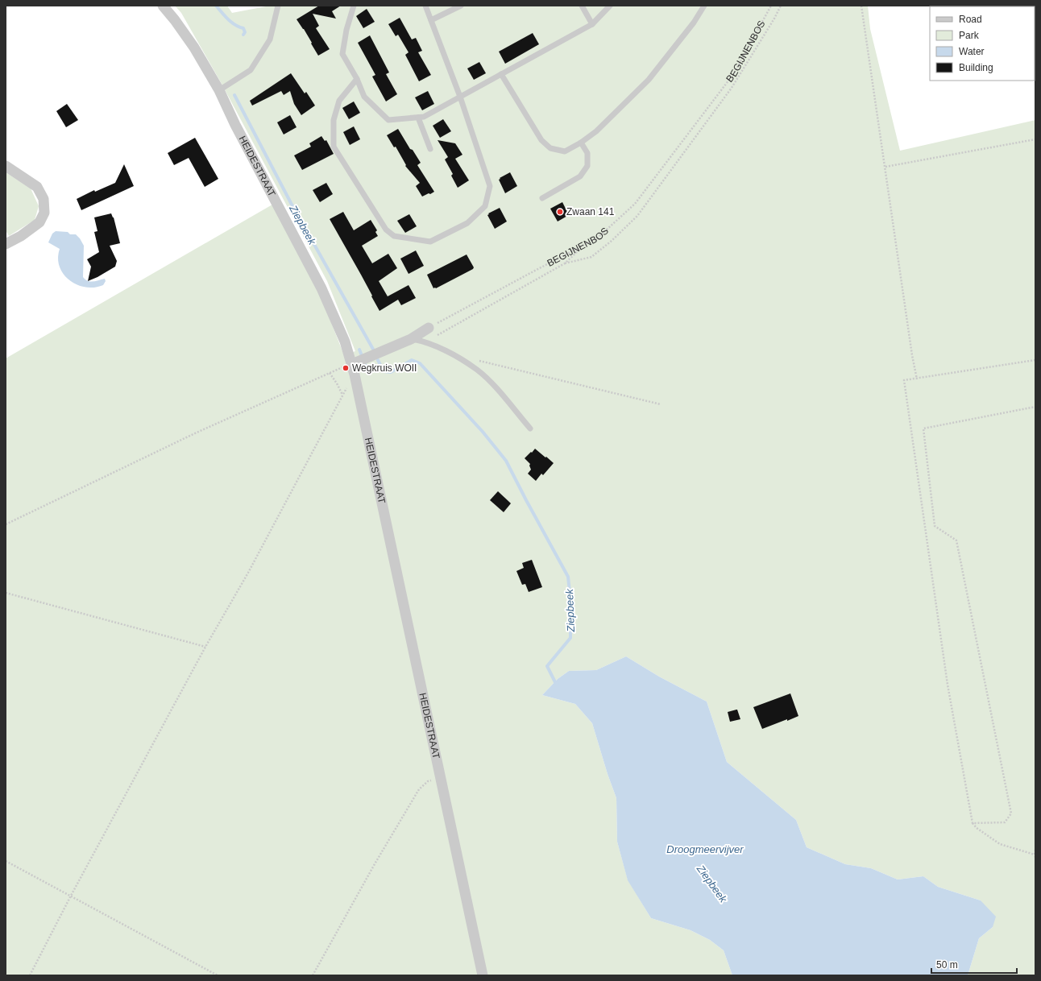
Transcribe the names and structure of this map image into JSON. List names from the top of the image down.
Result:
{
  "streets": {
    "street": ["HEIDESTRAAT"],
    "path": ["BEGIJNENBOS"]
  },
  "water": ["Ziepbeek", "Droogmeervijver"],
  "places": ["Zwaan 141", "Wegkruis WOII"],
  "legend": [
    "Road",
    "Park",
    "Water",
    "Building"
  ],
  "scale_bar": "50 m"
}
